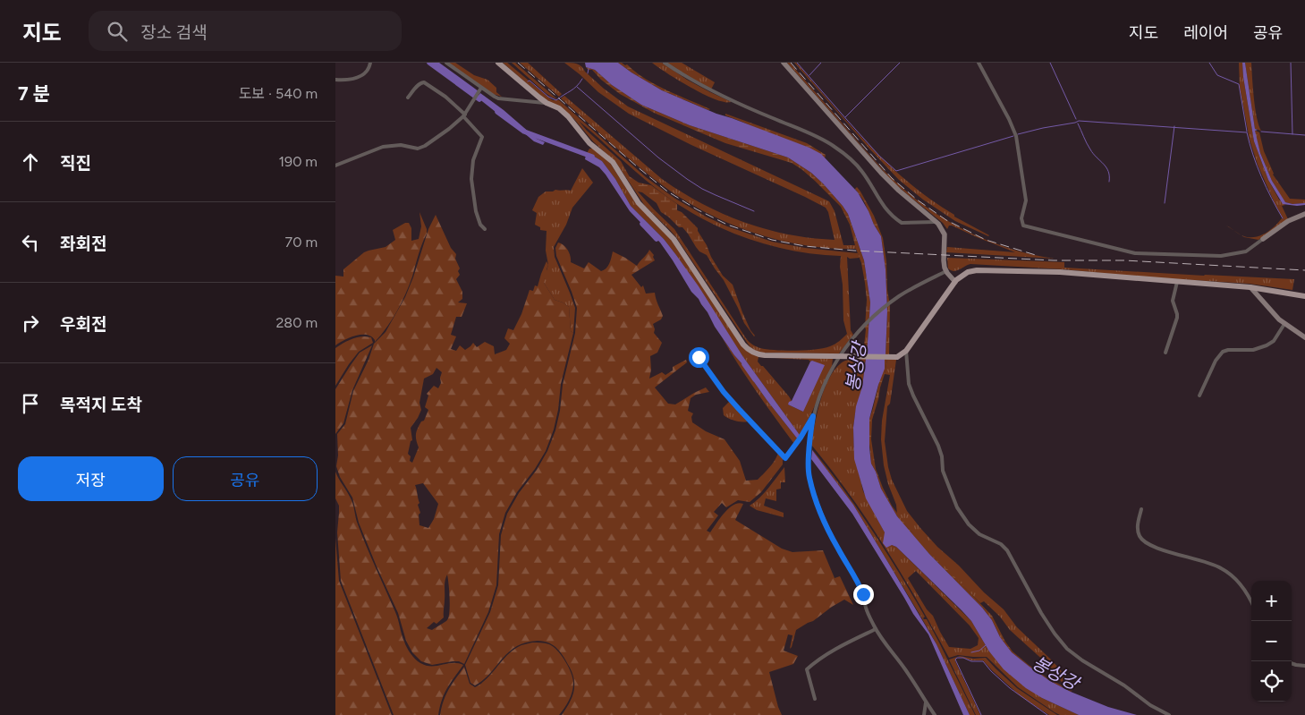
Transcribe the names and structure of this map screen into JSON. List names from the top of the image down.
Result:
{
  "water": ["봉상강"],
  "page": {
    "header": "지도",
    "search": "장소 검색",
    "nav": ["지도", "레이어", "공유"],
    "heading": ["7 분", "도보 · 540 m"],
    "list": [
      ["직진", "190 m"],
      ["좌회전", "70 m"],
      ["우회전", "280 m"],
      "목적지 도착"
    ],
    "buttons": ["저장", "공유"],
    "map_buttons": ["+", "−"]
  }
}
